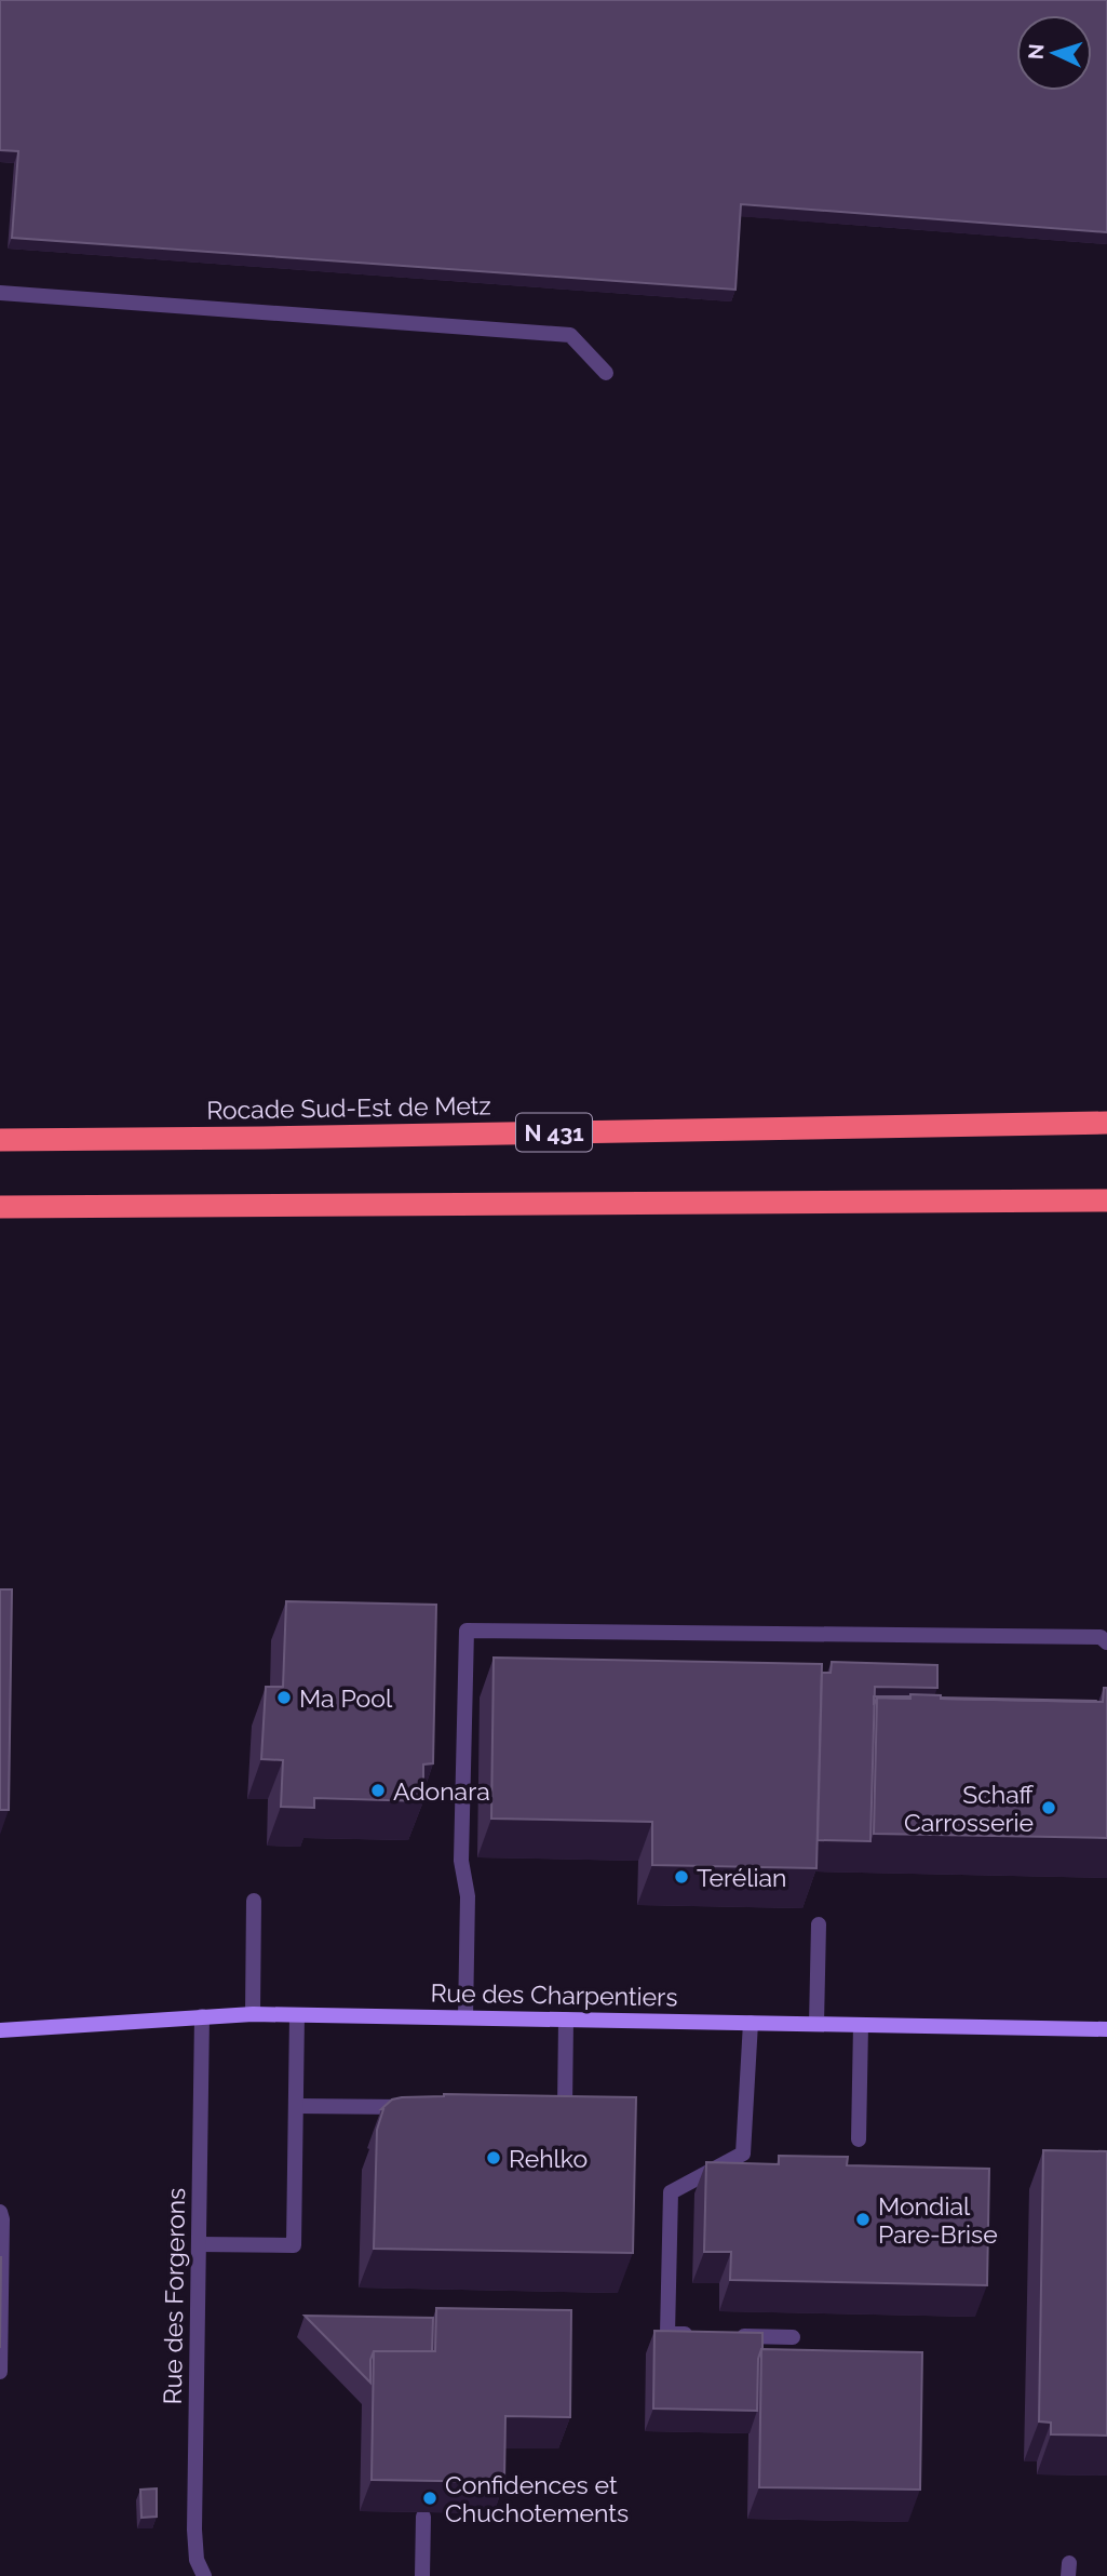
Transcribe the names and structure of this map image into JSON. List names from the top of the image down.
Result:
{
  "streets": {
    "highway": ["Rocade Sud-Est de Metz", "N 431"],
    "street": ["Rue des Charpentiers", "Rue des Forgerons"]
  },
  "crossings": [
    ["Rue des Charpentiers", "Rue des Forgerons"]
  ],
  "places": [
    "Ma Pool",
    "Adonara",
    "Schaff Carrosserie",
    "Terélian",
    "Rehlko",
    "Mondial Pare-Brise",
    "Confidences et Chuchotements"
  ],
  "north": "left"
}
